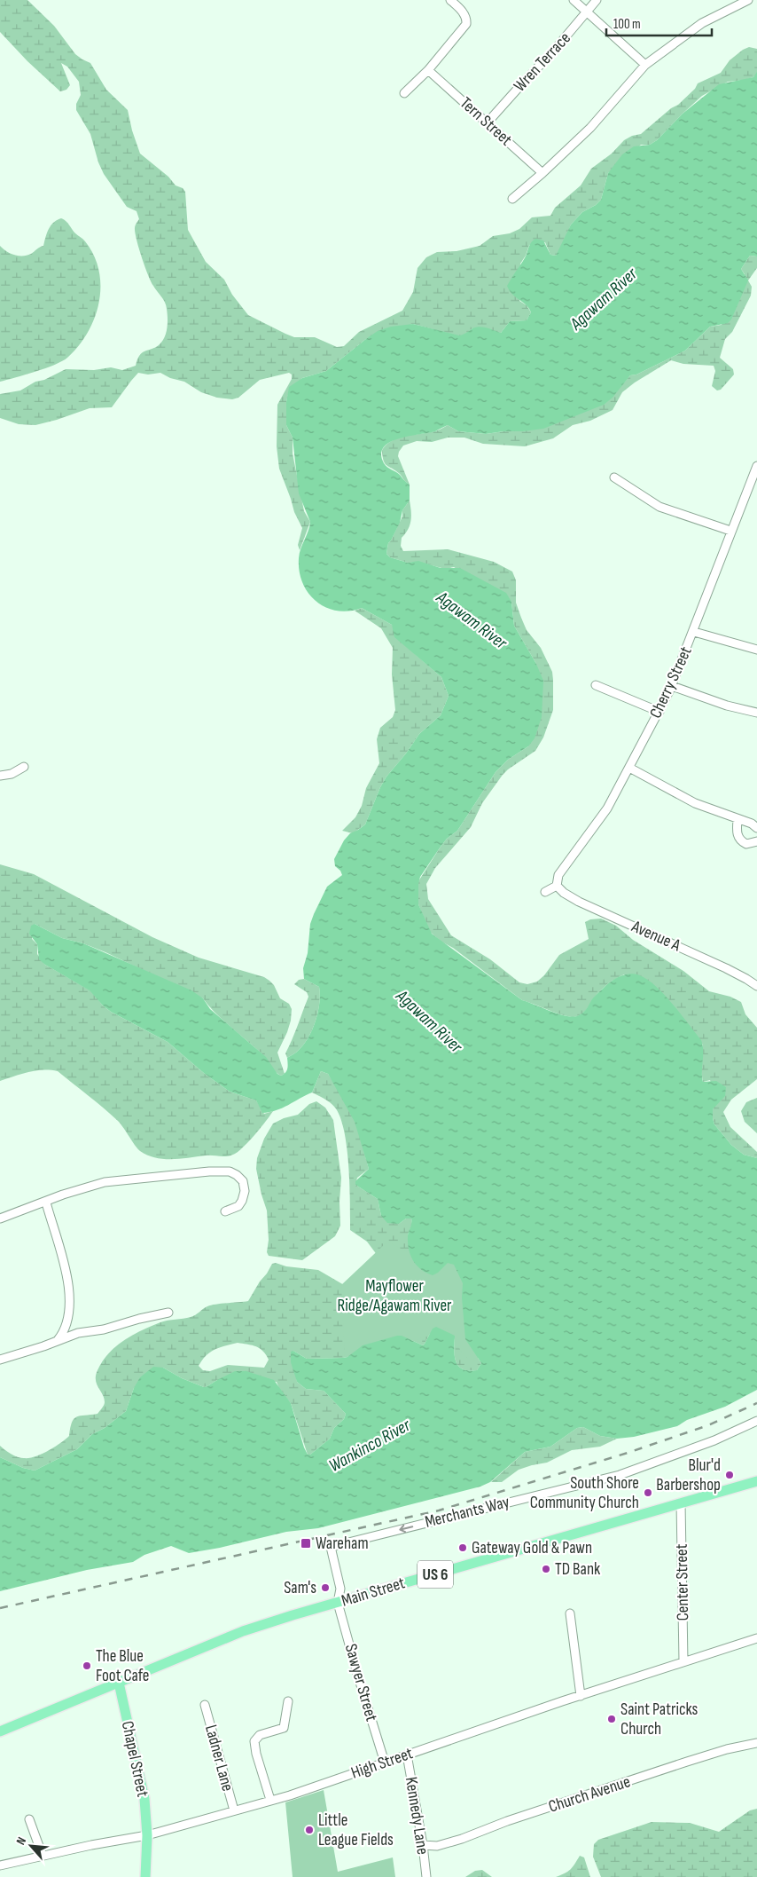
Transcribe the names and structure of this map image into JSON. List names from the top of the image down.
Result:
{
  "streets": {
    "main road": ["US 6", "Main Street", "Chapel Street"],
    "street": [
      "Wren Terrace",
      "Tern Street",
      "Cherry Street",
      "Avenue A",
      "Merchants Way",
      "Center Street",
      "Sawyer Street",
      "Ladner Lane",
      "High Street",
      "Church Avenue",
      "Kennedy Lane"
    ]
  },
  "crossings": [
    ["Wren Terrace", "Tern Street"],
    ["Cherry Street", "Avenue A"],
    ["Merchants Way", "Main Street"],
    ["Merchants Way", "Sawyer Street"],
    ["Center Street", "Main Street"],
    ["Center Street", "High Street"],
    ["Main Street", "Sawyer Street"],
    ["Main Street", "Chapel Street"],
    ["Sawyer Street", "High Street"],
    ["Ladner Lane", "High Street"],
    ["Chapel Street", "High Street"],
    ["High Street", "Kennedy Lane"],
    ["Church Avenue", "Kennedy Lane"]
  ],
  "one_way": ["Merchants Way"],
  "water": ["Agawam River", "Wankinco River"],
  "parks": ["Mayflower Ridge/Agawam River"],
  "places": {
    "other": [
      "Blur'd Barbershop",
      "South Shore Community Church",
      "Gateway Gold & Pawn",
      "TD Bank",
      "Sam's",
      "The Blue Foot Cafe",
      "Saint Patricks Church",
      "Little League Fields"
    ],
    "transit": ["Wareham"]
  },
  "scale_bar": "100 m",
  "north": "top left"
}
